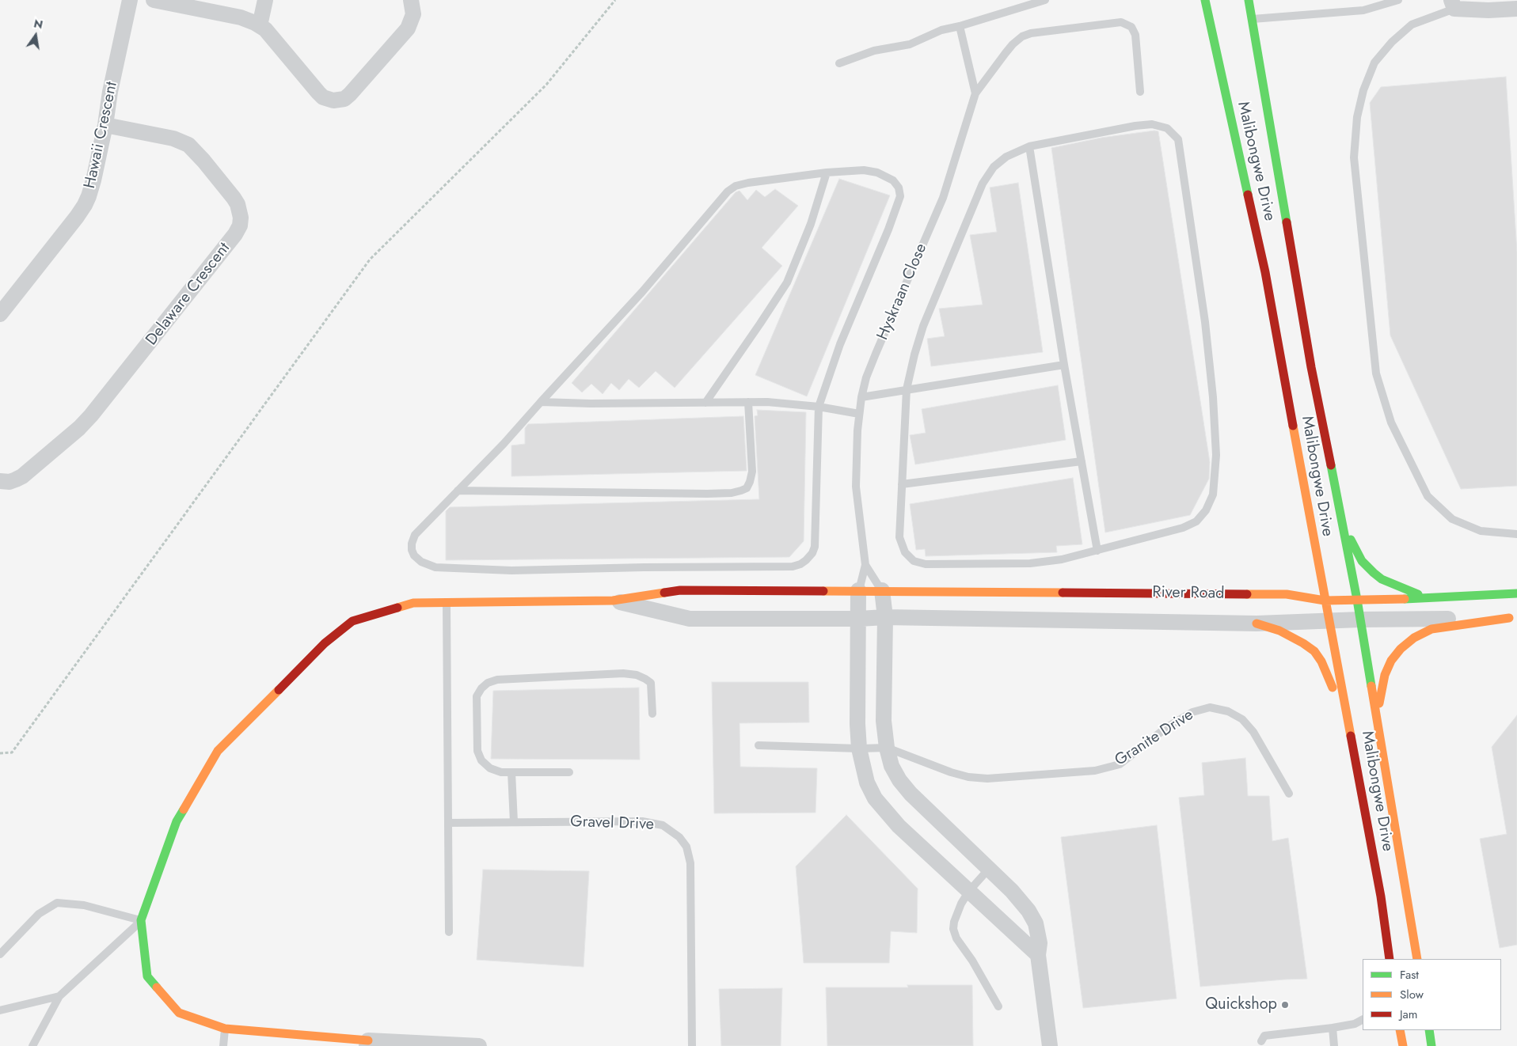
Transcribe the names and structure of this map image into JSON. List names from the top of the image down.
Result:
{
  "streets": {
    "main road": ["Malibongwe Drive", "River Road"],
    "street": ["Hawaii Crescent", "Delaware Crescent"],
    "lane": ["Hyskraan Close", "Granite Drive", "Gravel Drive"]
  },
  "crossings": [
    ["Hawaii Crescent", "Delaware Crescent"],
    ["Malibongwe Drive", "River Road"]
  ],
  "places": ["Quickshop"],
  "legend": ["Fast", "Slow", "Jam"],
  "north": "top"
}
